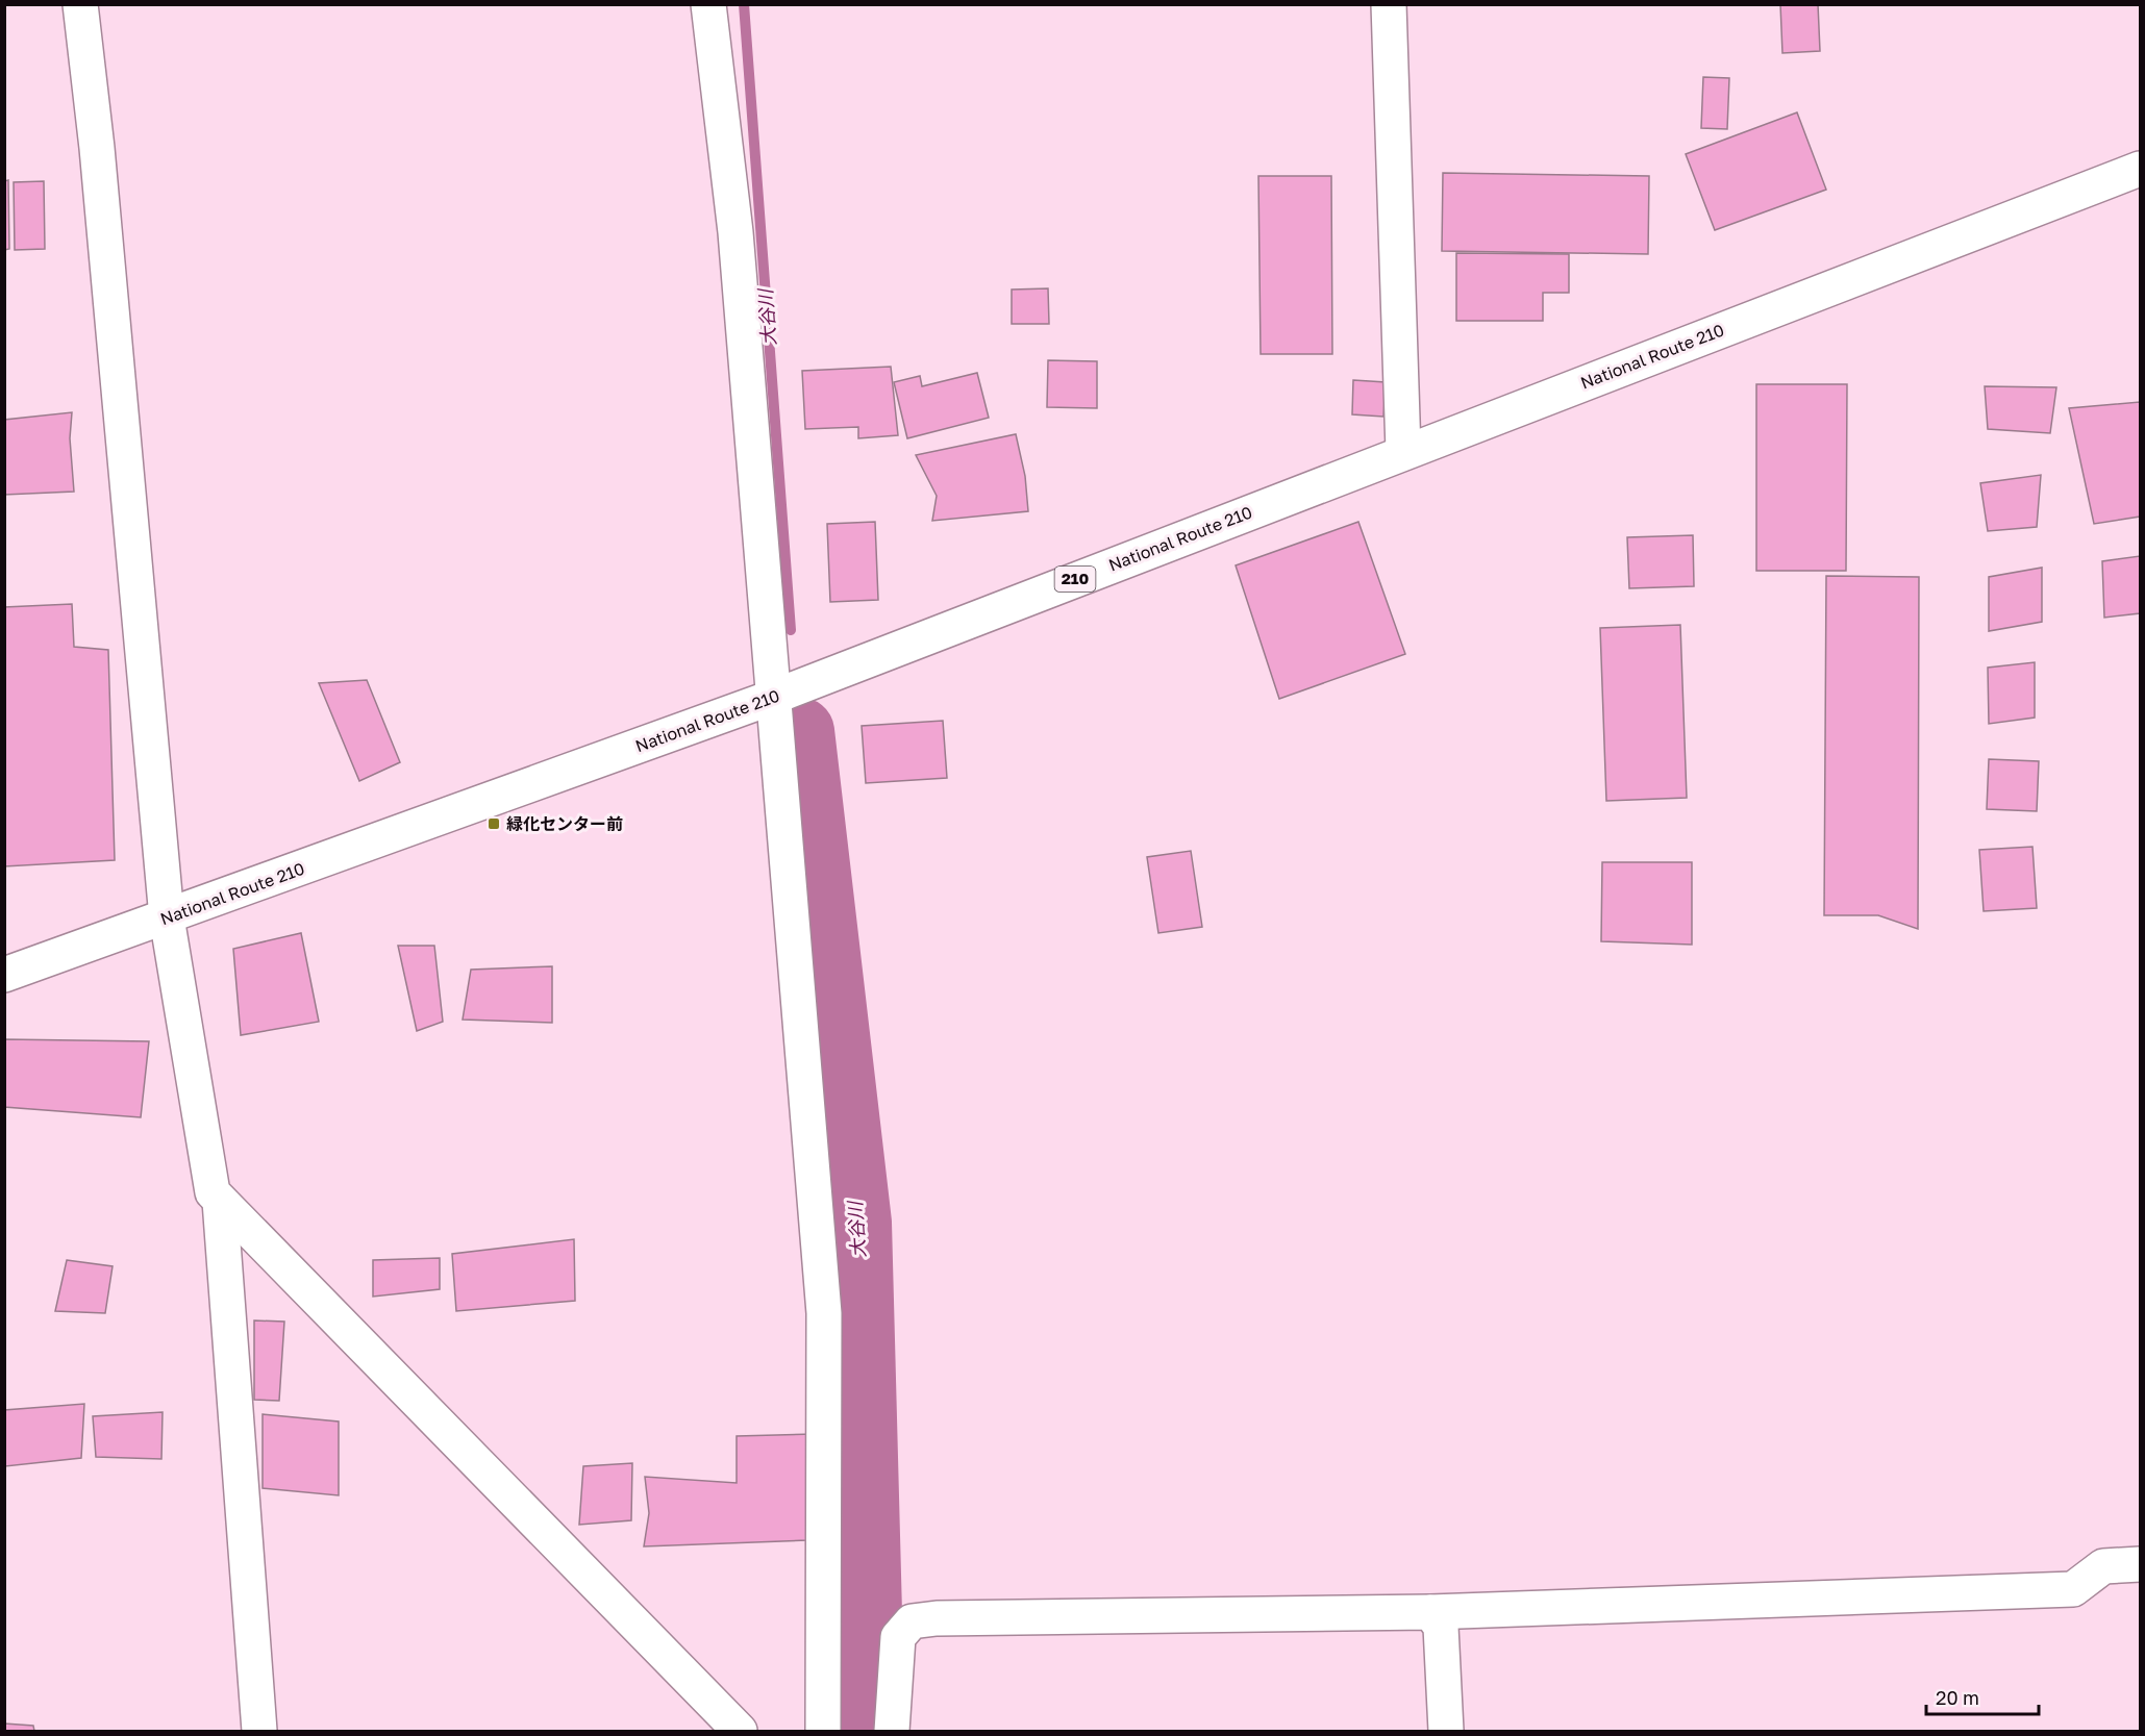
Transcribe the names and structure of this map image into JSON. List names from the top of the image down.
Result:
{
  "streets": {
    "main road": ["National Route 210", "210"]
  },
  "water": ["大谷川"],
  "places": {
    "transit": ["緑化センター前"]
  },
  "scale_bar": "20 m"
}
